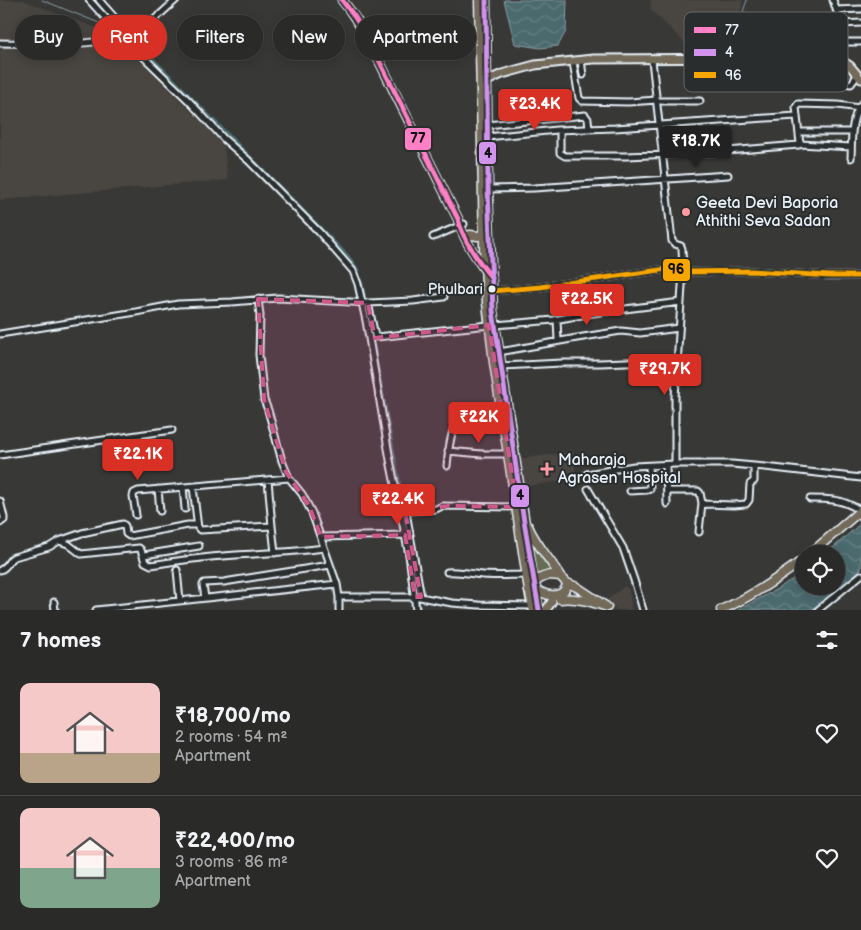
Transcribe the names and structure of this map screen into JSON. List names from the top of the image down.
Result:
{
  "places": {
    "other": ["Geeta Devi Baporia Athithi Seva Sadan", "Phulbari"],
    "health": ["Maharaja Agrasen Hospital"]
  },
  "lines": ["transit line 77", "transit line 4", "transit line 96"],
  "legend": ["77", "4", "96"],
  "page": {
    "chip": [
      "Buy",
      "Rent",
      "Filters",
      "New",
      "Apartment"
    ],
    "price": [
      "₹23.4K",
      "₹18.7K",
      "₹22.5K",
      "₹29.7K",
      "₹22K",
      "₹22.1K",
      "₹22.4K"
    ],
    "heading": "7 homes",
    "list": [
      {
        "name": "₹18,700/mo",
        "note": "2 rooms · 54 m² · Apartment"
      },
      {
        "name": "₹22,400/mo",
        "note": "3 rooms · 86 m² · Apartment"
      }
    ]
  }
}
